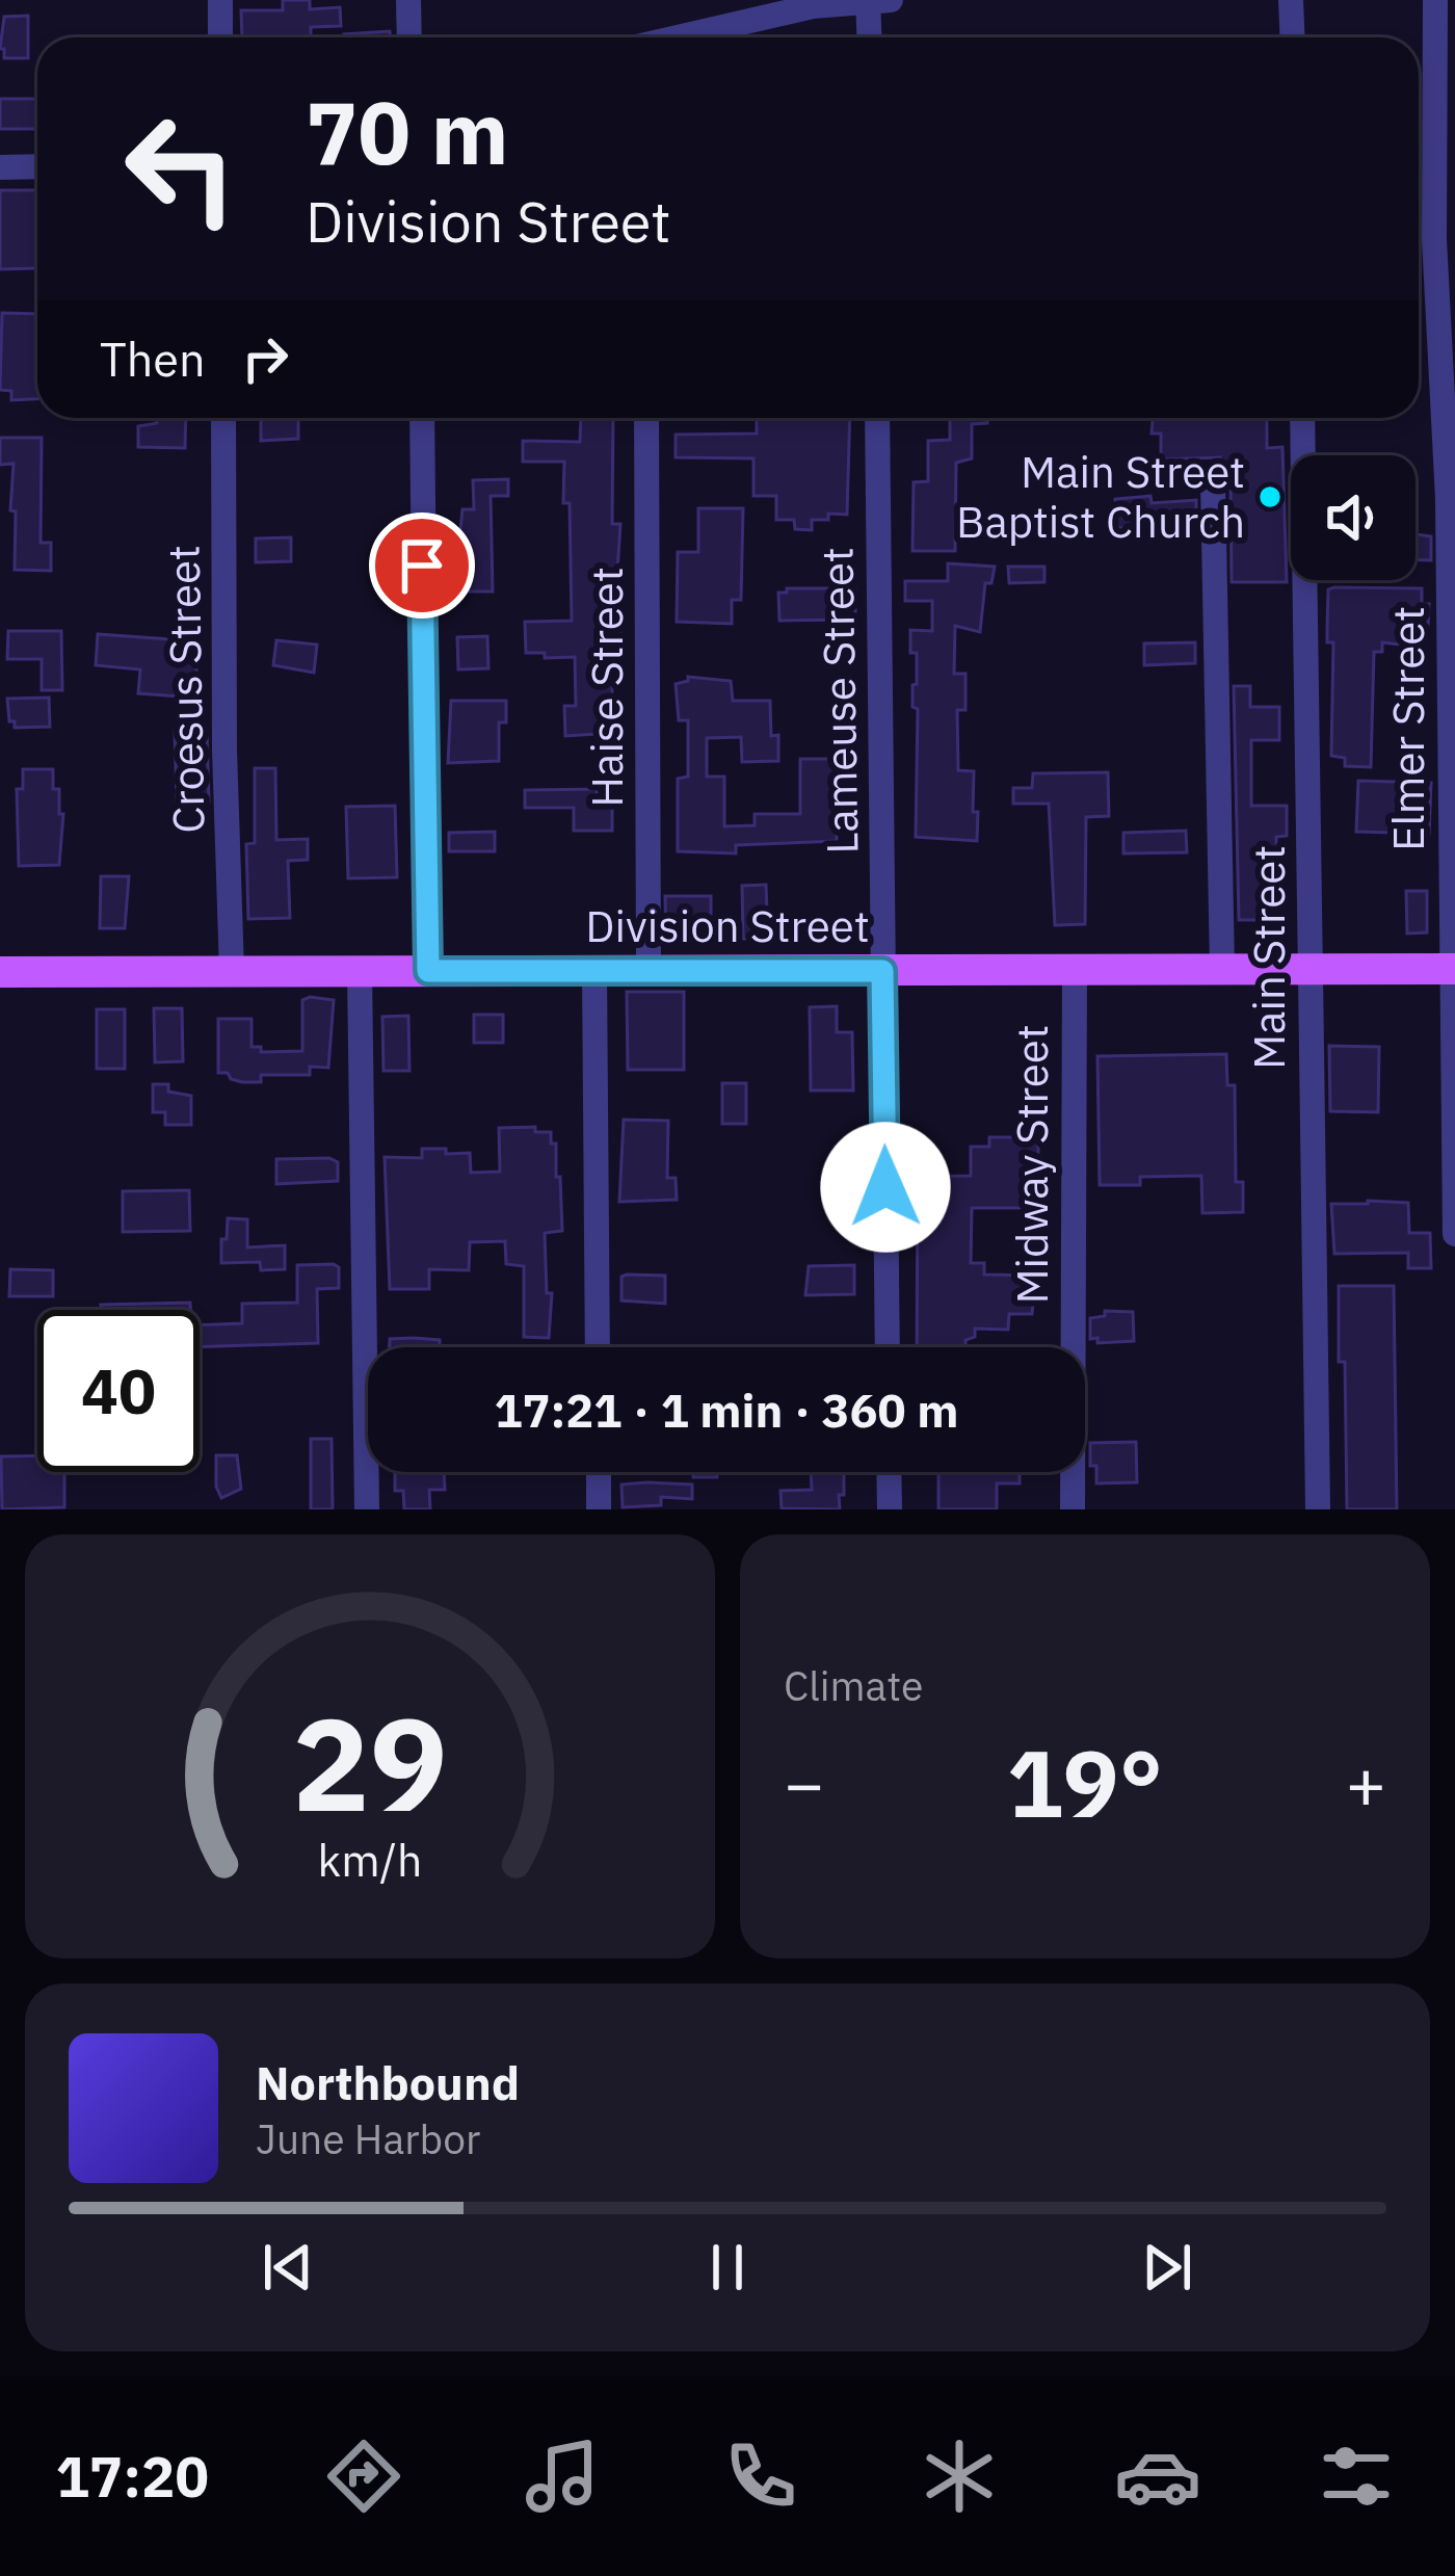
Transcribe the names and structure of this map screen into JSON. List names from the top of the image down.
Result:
{
  "streets": {
    "main road": ["Division Street"],
    "street": [
      "Haise Street",
      "Croesus Street",
      "Lameuse Street",
      "Elmer Street",
      "Main Street",
      "Midway Street"
    ]
  },
  "crossings": [
    ["Haise Street", "Division Street"],
    ["Croesus Street", "Division Street"],
    ["Lameuse Street", "Division Street"],
    ["Elmer Street", "Division Street"],
    ["Division Street", "Main Street"],
    ["Division Street", "Midway Street"]
  ],
  "places": ["Main Street Baptist Church"],
  "page": {
    "turn": ["70 m", "Division Street"],
    "then": "Then",
    "limit": "40",
    "trip": "17:21 · 1 min · 360 m",
    "tile": "Climate",
    "heat": ["−", "19°", "+"],
    "song": ["Northbound", "June Harbor"],
    "tabs": "17:20",
    "gauge": ["29", "km/h"]
  }
}
